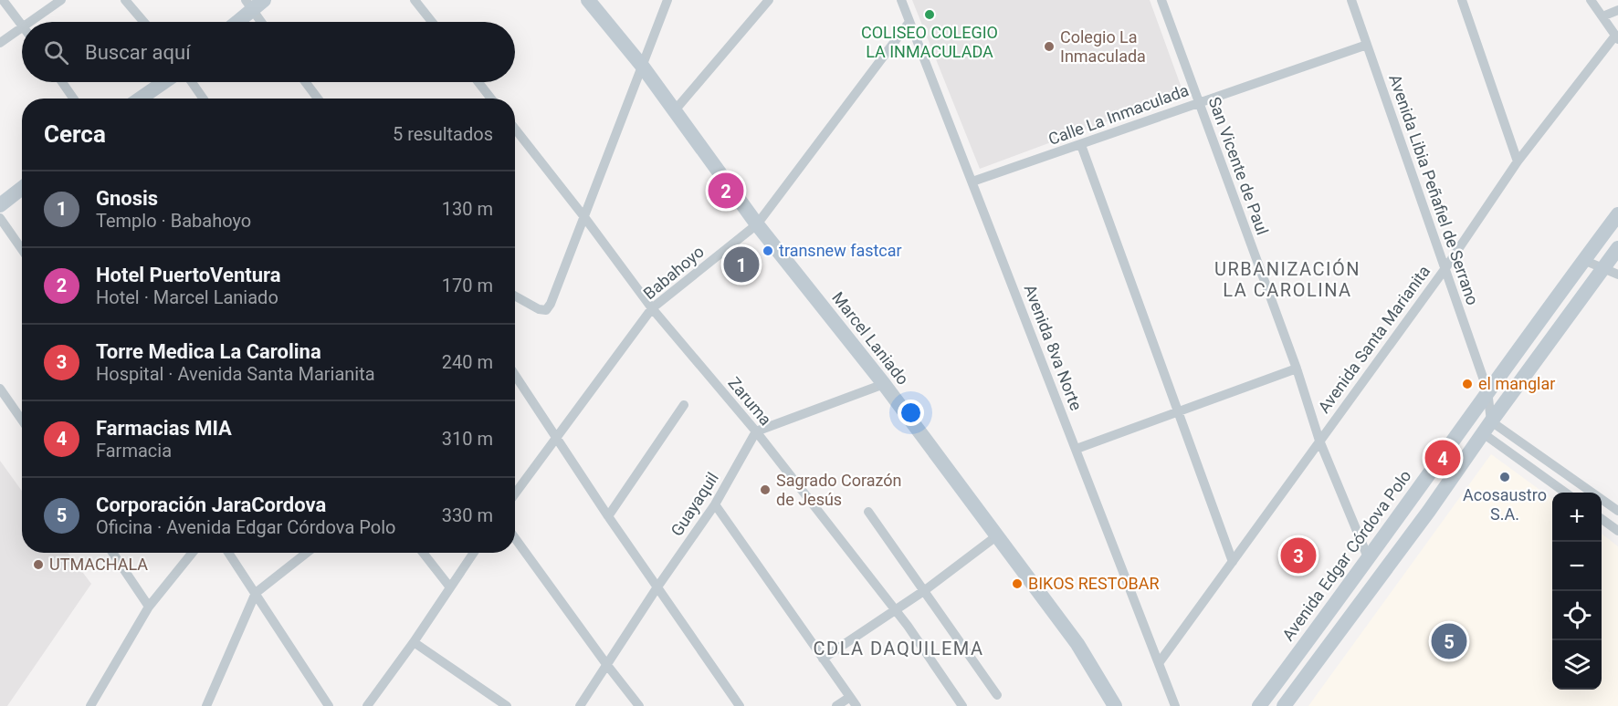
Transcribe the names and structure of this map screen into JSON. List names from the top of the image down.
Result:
{
  "streets": {
    "main road": ["Marcel Laniado", "Avenida Edgar Córdova Polo"],
    "street": [
      "Calle La Inmaculada",
      "San Vicente de Paul",
      "Avenida Libia Peñafiel de Serrano",
      "Babahoyo",
      "Avenida Santa Marianita",
      "Avenida 8va Norte",
      "Zaruma",
      "Guayaquil"
    ]
  },
  "crossings": [
    ["Calle La Inmaculada", "San Vicente de Paul"],
    ["Calle La Inmaculada", "Avenida Libia Peñafiel de Serrano"],
    ["Calle La Inmaculada", "Avenida 8va Norte"],
    ["San Vicente de Paul", "Avenida Santa Marianita"],
    ["San Vicente de Paul", "Avenida Edgar Córdova Polo"],
    ["Avenida Libia Peñafiel de Serrano", "Avenida Santa Marianita"],
    ["Avenida Libia Peñafiel de Serrano", "Avenida Edgar Córdova Polo"],
    ["Babahoyo", "Marcel Laniado"],
    ["Babahoyo", "Avenida 8va Norte"],
    ["Babahoyo", "Zaruma"],
    ["Avenida Santa Marianita", "Avenida 8va Norte"],
    ["Zaruma", "Guayaquil"]
  ],
  "districts": ["URBANIZACIÓN LA CAROLINA", "CDLA DAQUILEMA"],
  "places": [
    "COLISEO COLEGIO LA INMACULADA",
    "Colegio La Inmaculada",
    "transnew fastcar",
    "el manglar",
    "Acosaustro S.A.",
    "Sagrado Corazón de Jesús",
    "UTMACHALA",
    "BIKOS RESTOBAR"
  ],
  "page": {
    "search": "Buscar aquí",
    "heading": ["Cerca", "5 resultados"],
    "list": [
      {
        "mark": "1",
        "name": "Gnosis",
        "note": "Templo · Babahoyo",
        "value": "130 m"
      },
      {
        "mark": "2",
        "name": "Hotel PuertoVentura",
        "note": "Hotel · Marcel Laniado",
        "value": "170 m"
      },
      {
        "mark": "3",
        "name": "Torre Medica La Carolina",
        "note": "Hospital · Avenida Santa Marianita",
        "value": "240 m"
      },
      {
        "mark": "4",
        "name": "Farmacias MIA",
        "note": "Farmacia",
        "value": "310 m"
      },
      {
        "mark": "5",
        "name": "Corporación JaraCordova",
        "note": "Oficina · Avenida Edgar Córdova Polo",
        "value": "330 m"
      }
    ],
    "pins": [
      "2",
      "1",
      "4",
      "3",
      "5"
    ],
    "map_buttons": ["+", "−"]
  }
}
